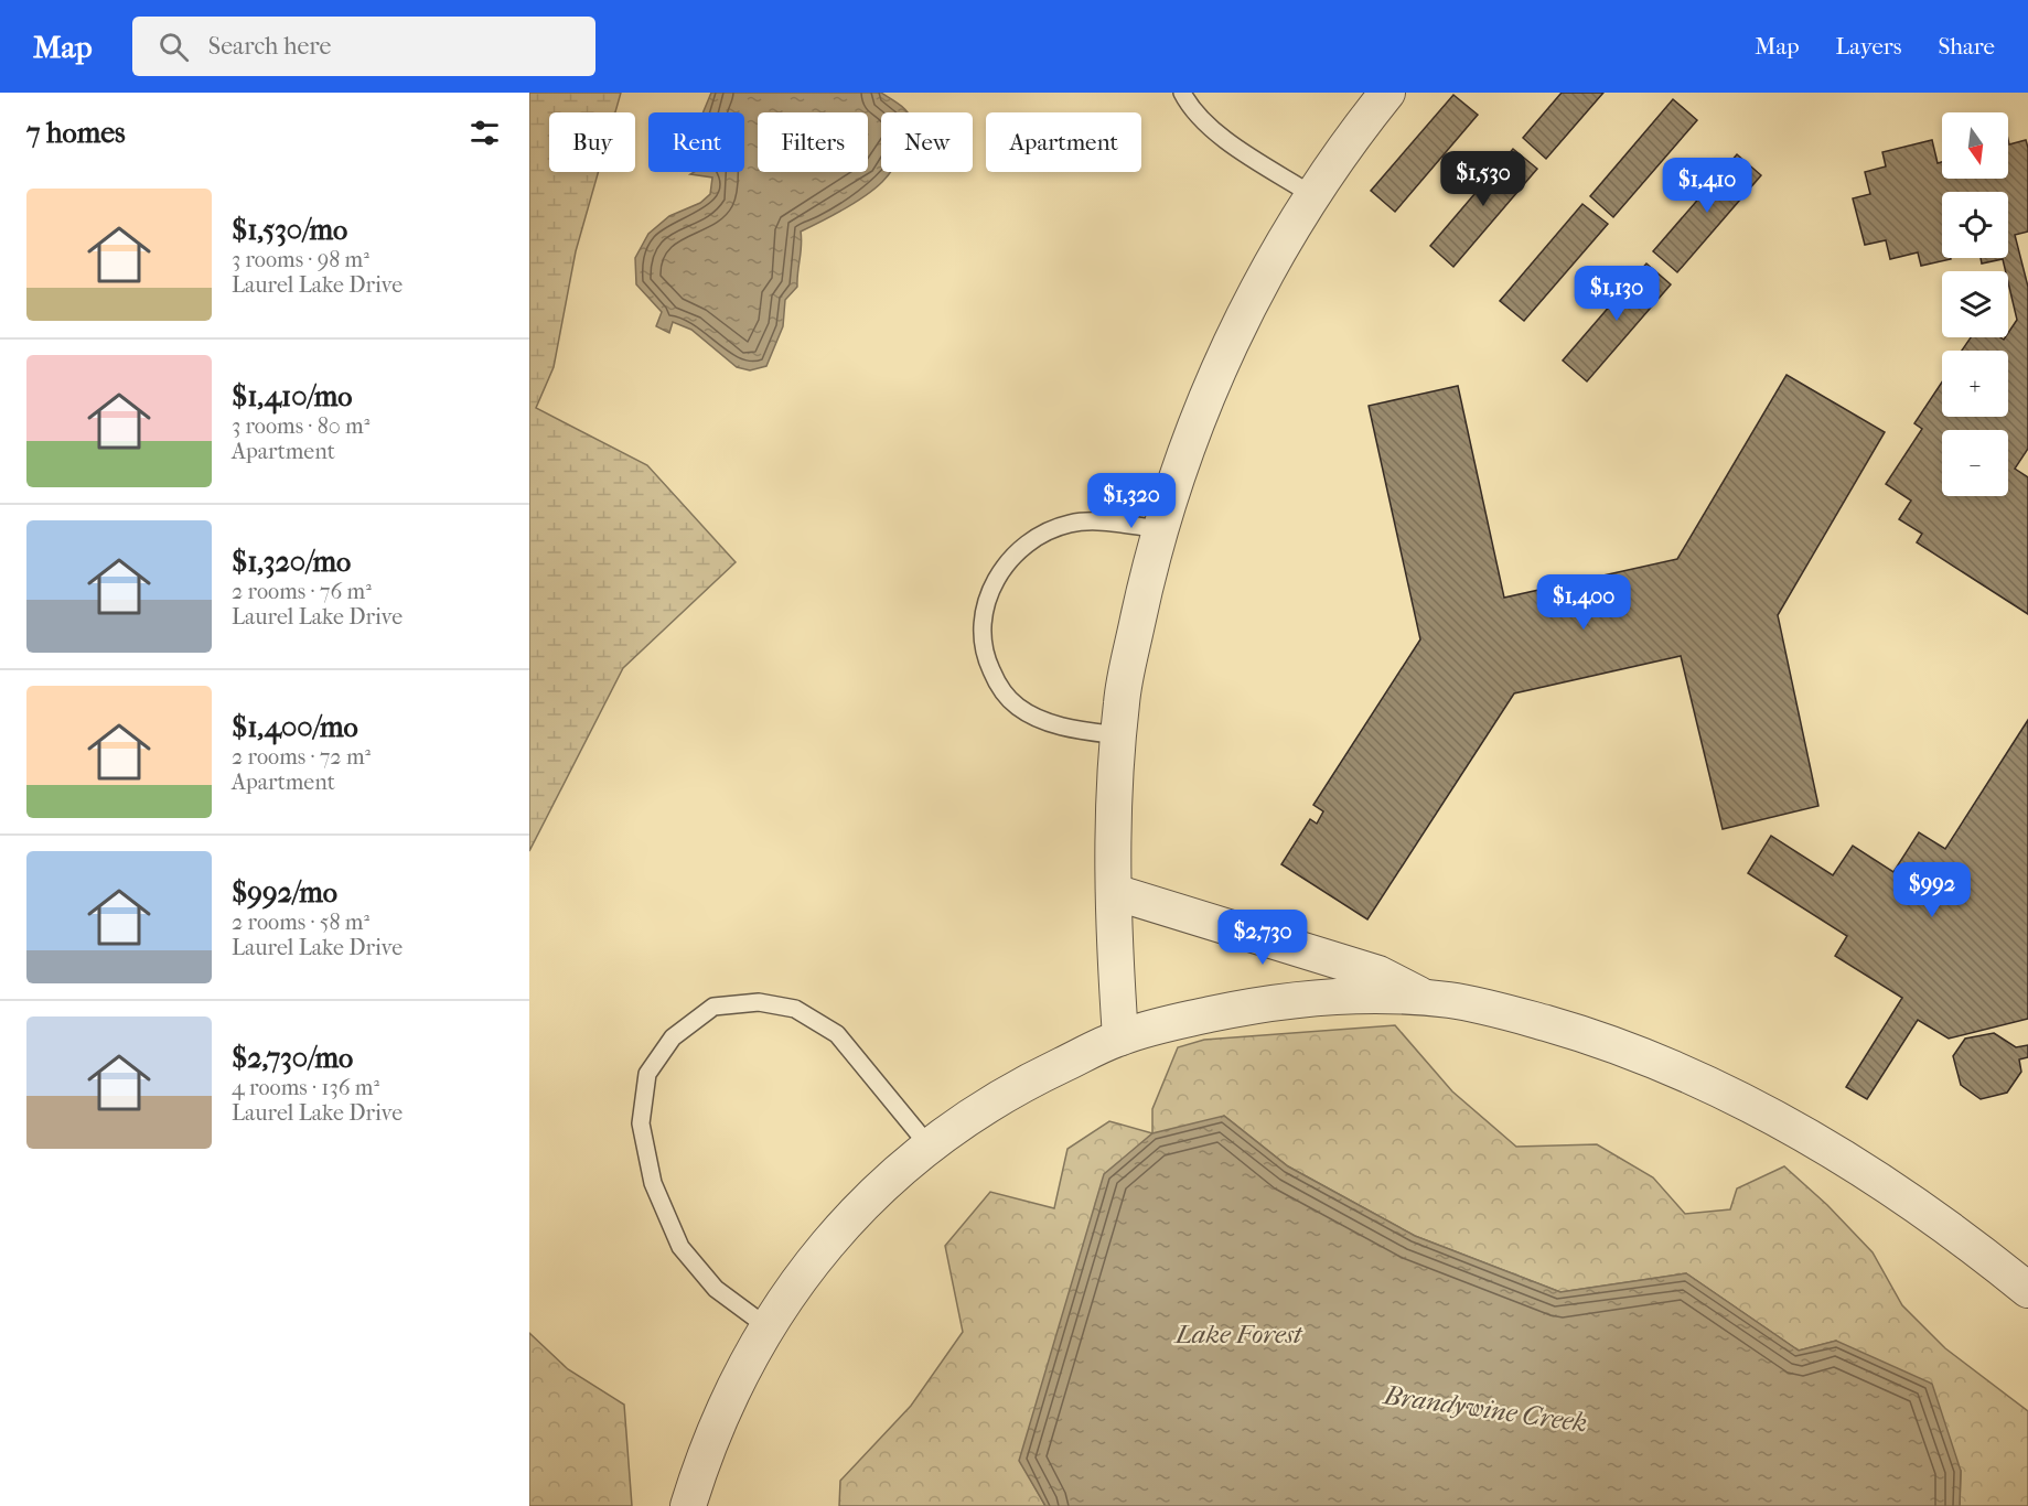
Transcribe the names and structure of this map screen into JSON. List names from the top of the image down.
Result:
{
  "water": ["Lake Forest", "Brandywine Creek"],
  "north": "bottom",
  "page": {
    "header": "Map",
    "search": "Search here",
    "nav": ["Map", "Layers", "Share"],
    "heading": "7 homes",
    "map_buttons": ["+", "−"],
    "chip": [
      "Buy",
      "Rent",
      "Filters",
      "New",
      "Apartment"
    ],
    "price": [
      "$1,530",
      "$1,410",
      "$1,130",
      "$1,320",
      "$1,400",
      "$992",
      "$2,730"
    ],
    "list": [
      {
        "name": "$1,530/mo",
        "note": "3 rooms · 98 m² · Laurel Lake Drive"
      },
      {
        "name": "$1,410/mo",
        "note": "3 rooms · 80 m² · Apartment"
      },
      {
        "name": "$1,320/mo",
        "note": "2 rooms · 76 m² · Laurel Lake Drive"
      },
      {
        "name": "$1,400/mo",
        "note": "2 rooms · 72 m² · Apartment"
      },
      {
        "name": "$992/mo",
        "note": "2 rooms · 58 m² · Laurel Lake Drive"
      },
      {
        "name": "$2,730/mo",
        "note": "4 rooms · 136 m² · Laurel Lake Drive"
      }
    ]
  }
}
